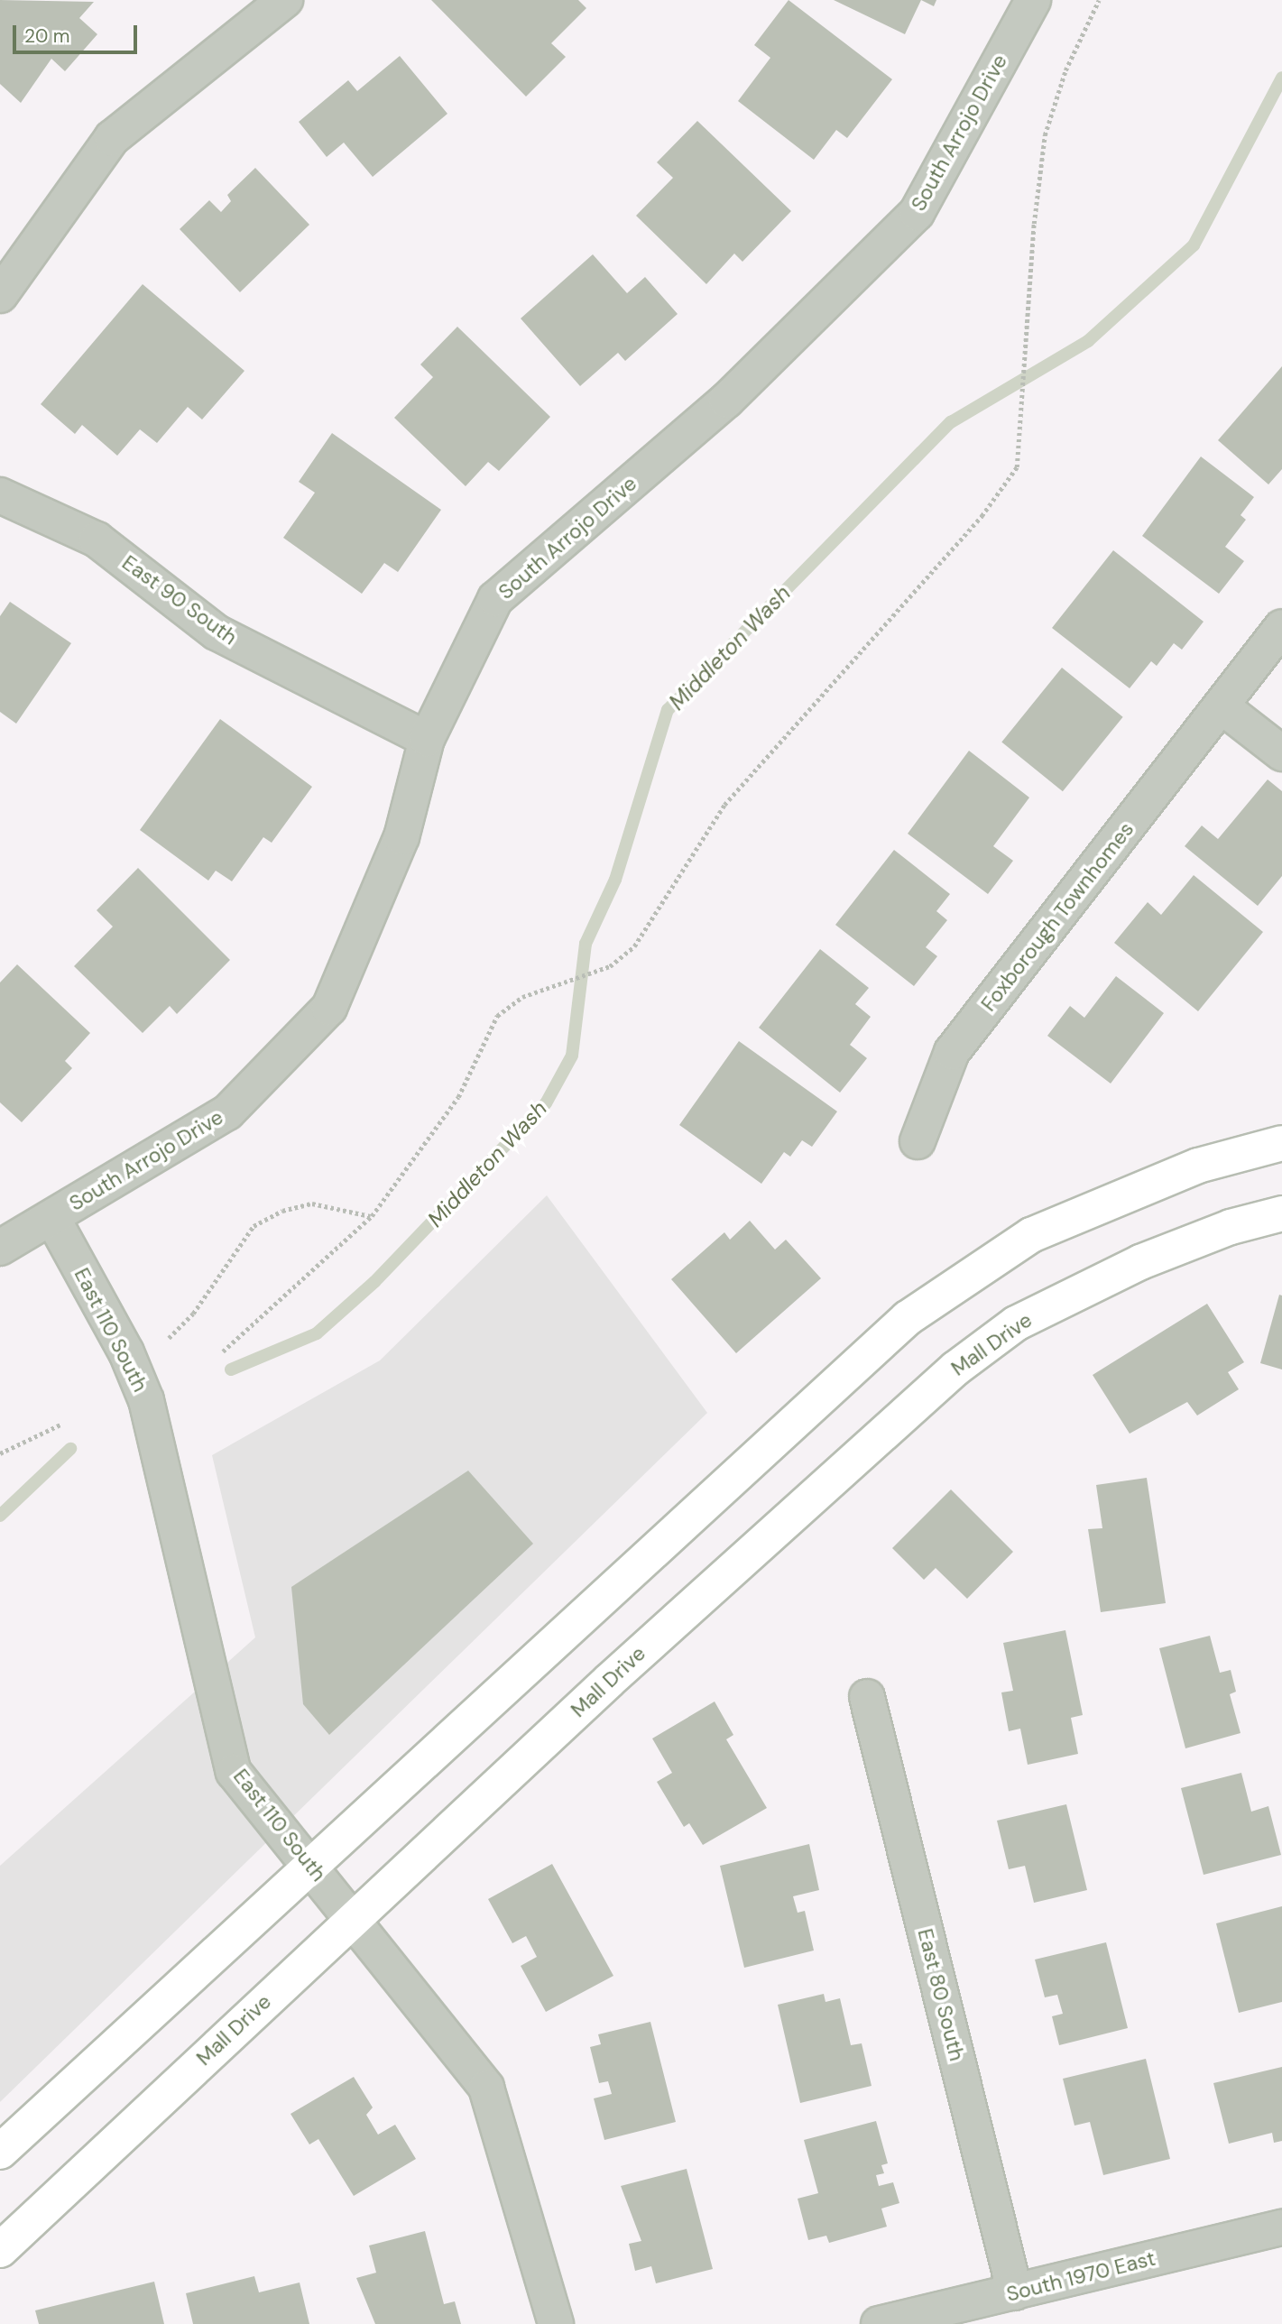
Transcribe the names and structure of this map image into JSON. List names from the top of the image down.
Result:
{
  "streets": {
    "main road": ["Mall Drive"],
    "street": [
      "South Arrojo Drive",
      "East 90 South",
      "Foxborough Townhomes",
      "East 110 South",
      "East 80 South",
      "South 1970 East"
    ]
  },
  "crossings": [
    ["South Arrojo Drive", "East 90 South"],
    ["South Arrojo Drive", "East 110 South"],
    ["East 110 South", "Mall Drive"],
    ["East 80 South", "South 1970 East"]
  ],
  "water": ["Middleton Wash"],
  "scale_bar": "20 m"
}
